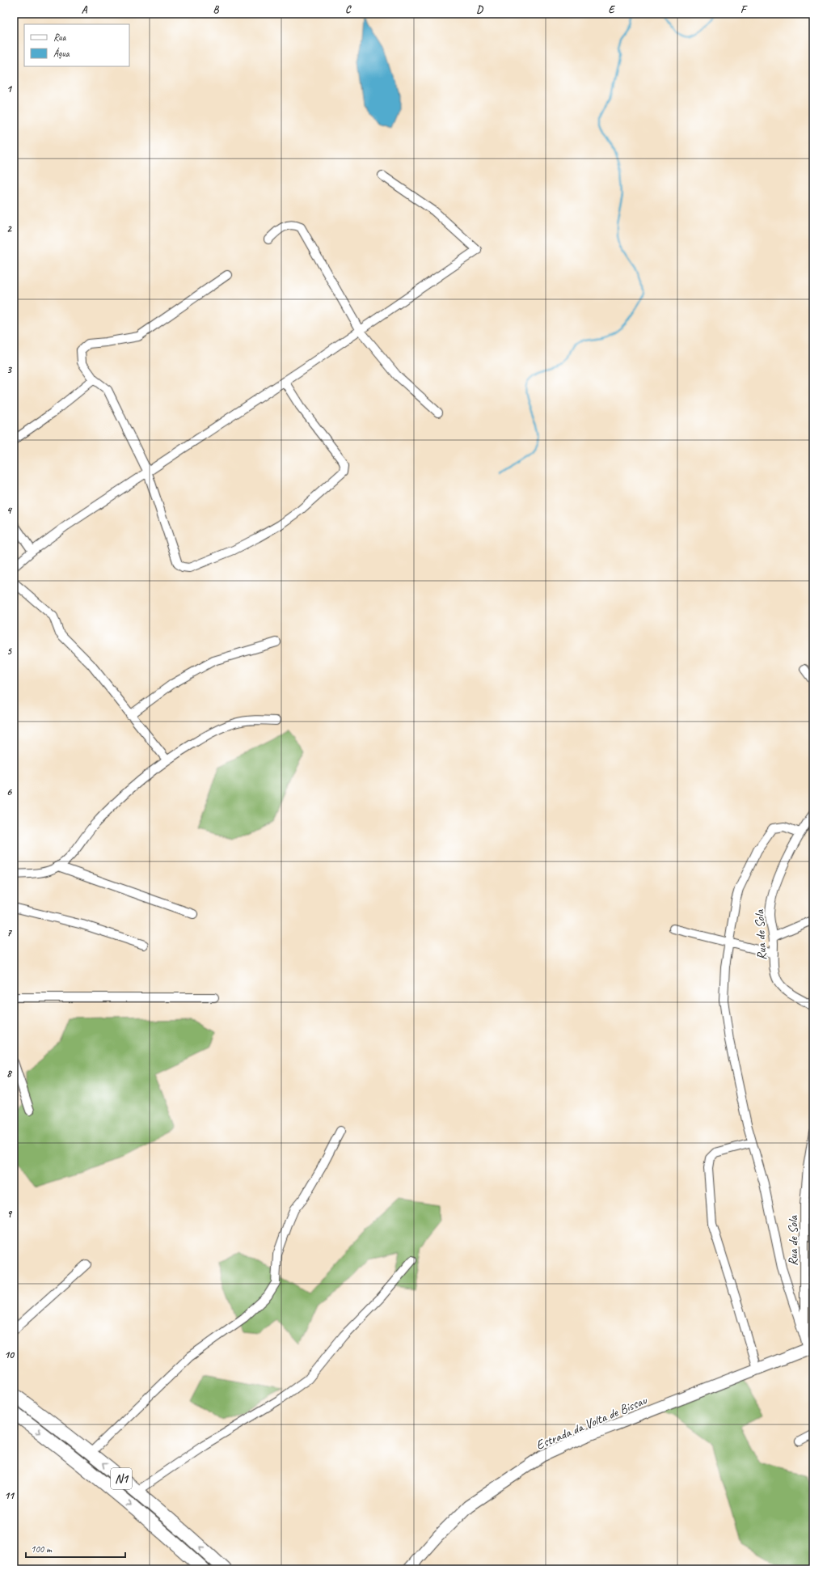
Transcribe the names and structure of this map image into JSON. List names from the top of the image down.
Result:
{
  "streets": {
    "main road": ["Estrada da Volta de Bissau", "N1"],
    "street": ["Rua de Sola"]
  },
  "crossings": [
    ["Rua de Sola", "Estrada da Volta de Bissau"]
  ],
  "legend": ["Rua", "Água"],
  "scale_bar": "100 m",
  "grid": {
    "columns": [
      "A",
      "B",
      "C",
      "D",
      "E",
      "F"
    ],
    "rows": [
      "1",
      "2",
      "3",
      "4",
      "5",
      "6",
      "7",
      "8",
      "9",
      "10",
      "11"
    ]
  }
}
